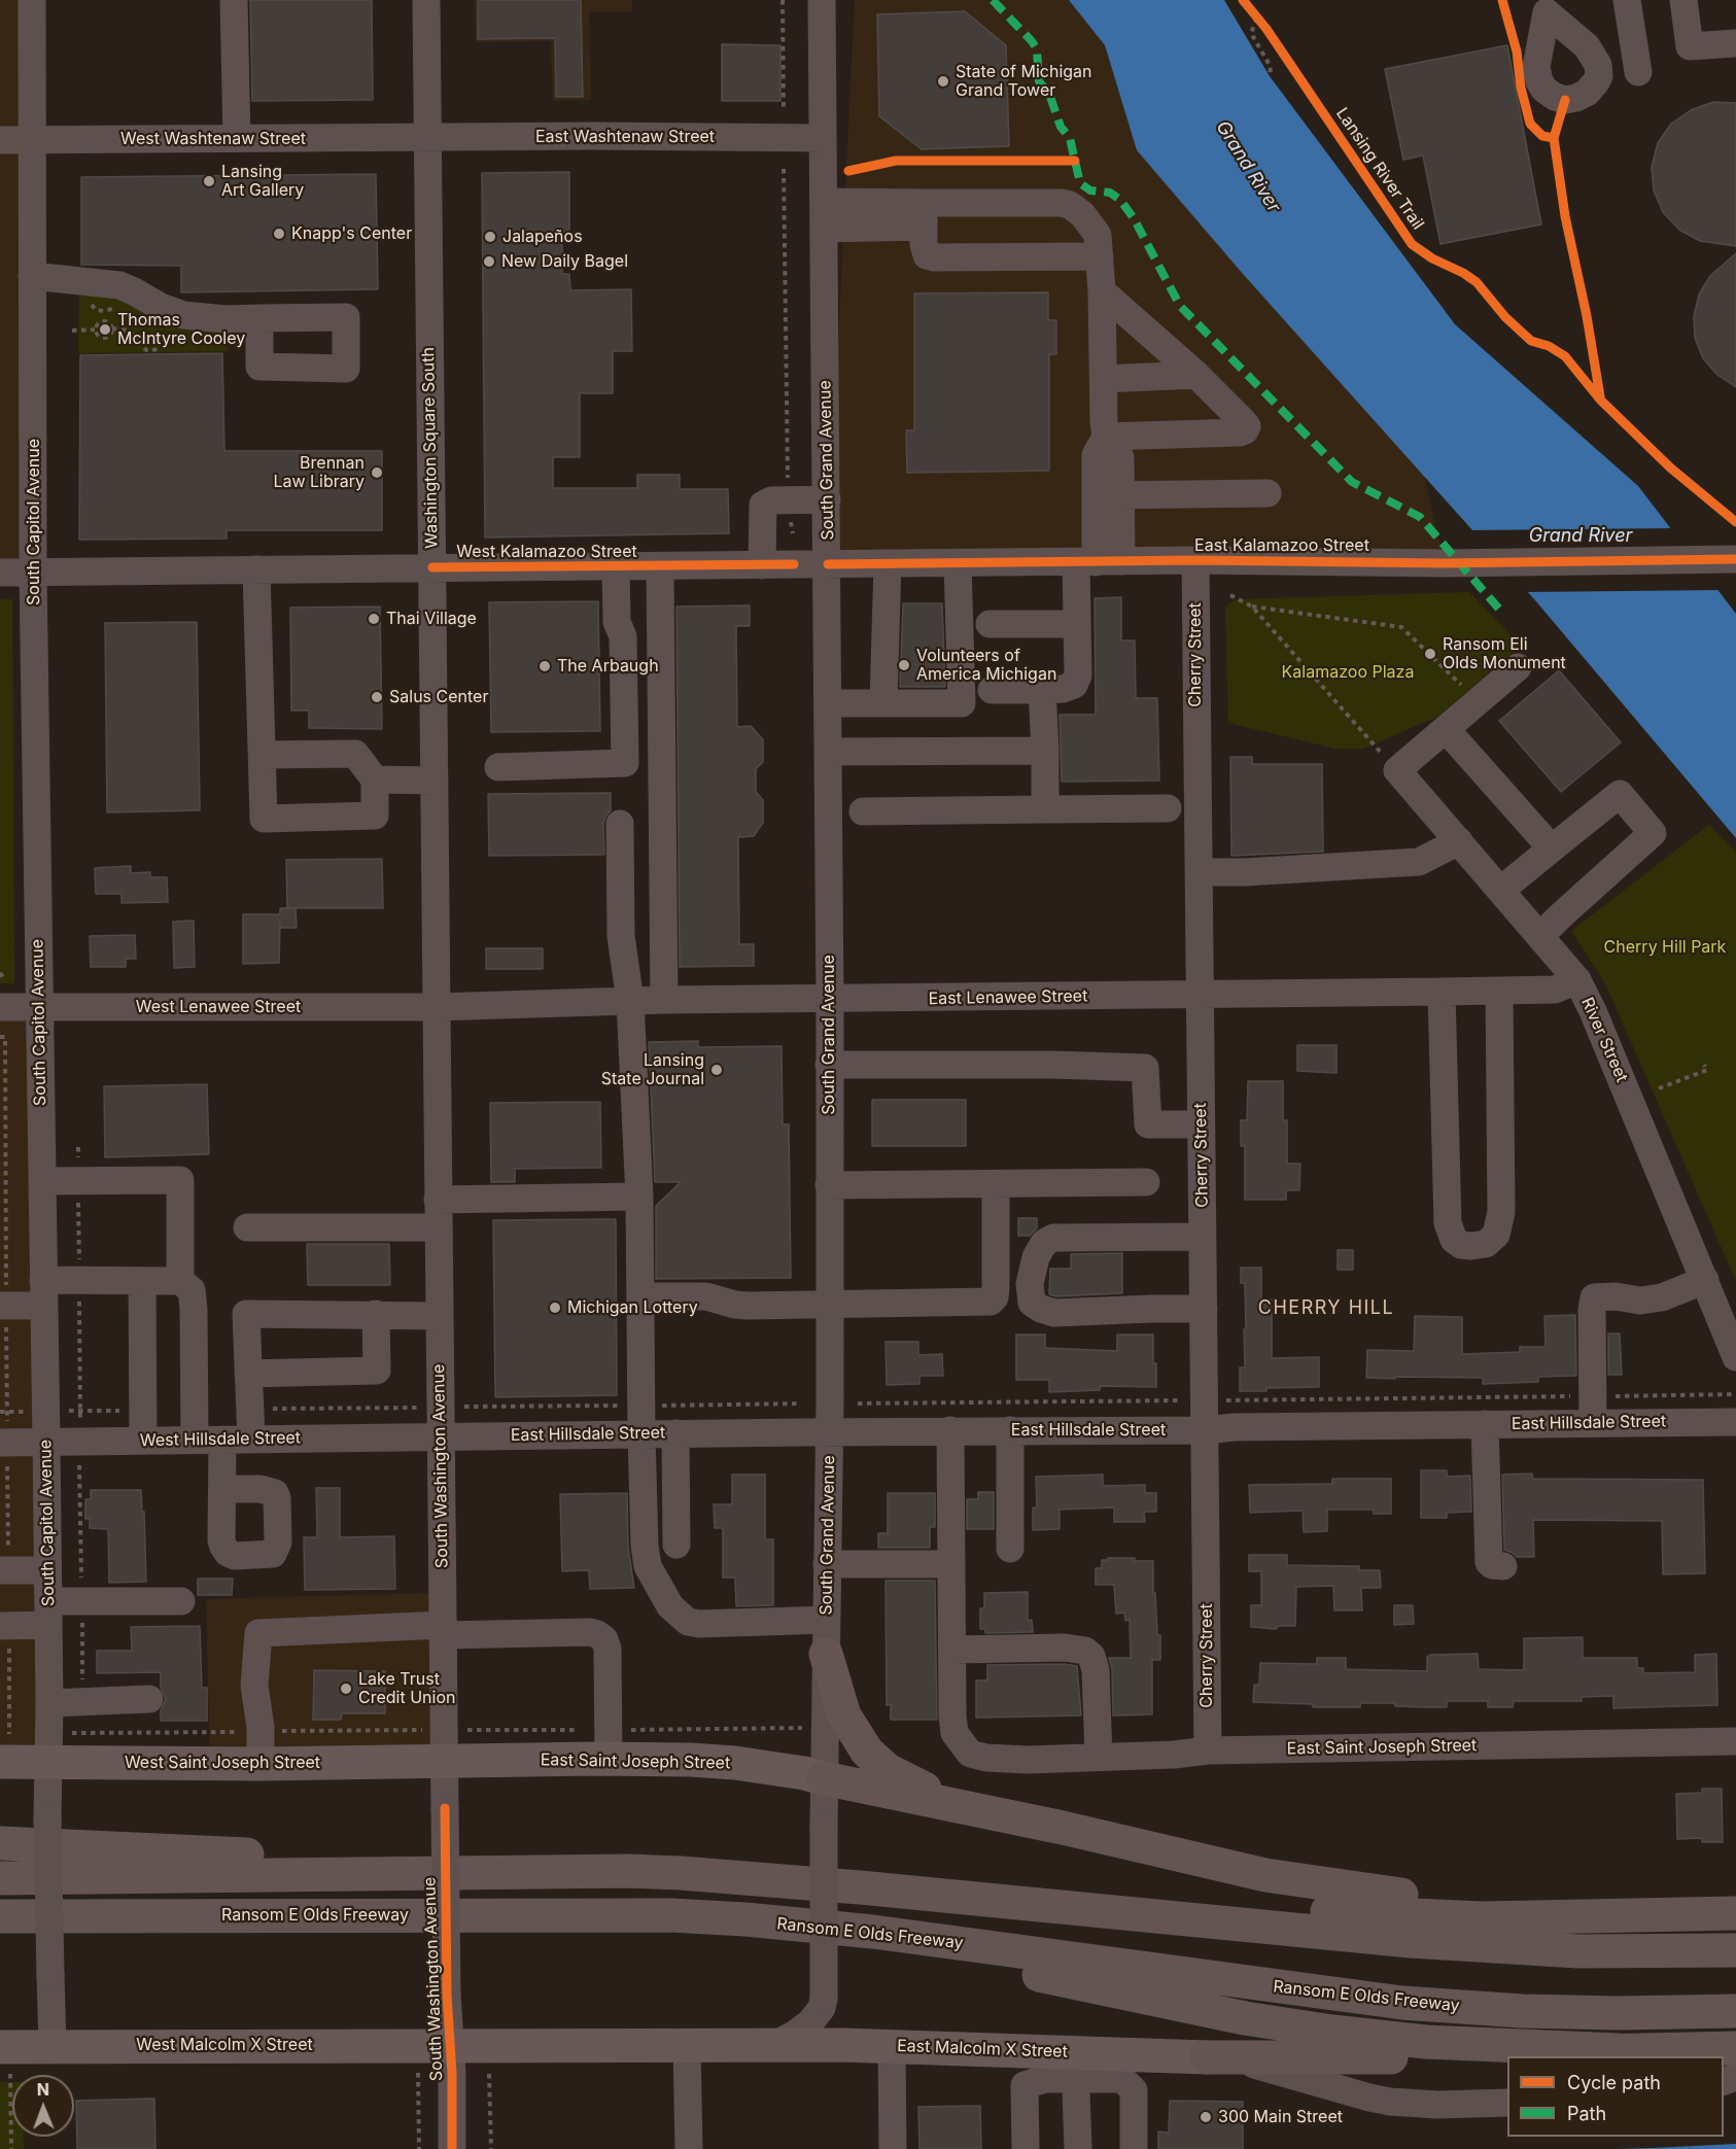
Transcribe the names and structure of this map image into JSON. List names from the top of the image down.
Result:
{
  "streets": {
    "highway": ["Ransom E Olds Freeway"],
    "main road": [
      "East Saint Joseph Street",
      "West Saint Joseph Street",
      "West Malcolm X Street",
      "East Malcolm X Street"
    ],
    "street": [
      "East Washtenaw Street",
      "West Washtenaw Street",
      "Washington Square South",
      "South Grand Avenue",
      "South Capitol Avenue",
      "East Kalamazoo Street",
      "West Kalamazoo Street",
      "Cherry Street",
      "East Lenawee Street",
      "West Lenawee Street",
      "River Street",
      "East Hillsdale Street",
      "West Hillsdale Street",
      "South Washington Avenue"
    ],
    "cycle path": ["Lansing River Trail"]
  },
  "crossings": [
    ["East Washtenaw Street", "West Washtenaw Street"],
    ["East Washtenaw Street", "Washington Square South"],
    ["East Washtenaw Street", "South Grand Avenue"],
    ["West Washtenaw Street", "Washington Square South"],
    ["West Washtenaw Street", "South Capitol Avenue"],
    ["Washington Square South", "West Kalamazoo Street"],
    ["Washington Square South", "East Lenawee Street"],
    ["Washington Square South", "West Lenawee Street"],
    ["Washington Square South", "South Washington Avenue"],
    ["South Grand Avenue", "East Kalamazoo Street"],
    ["South Grand Avenue", "East Lenawee Street"],
    ["South Grand Avenue", "East Hillsdale Street"],
    ["South Grand Avenue", "East Saint Joseph Street"],
    ["South Grand Avenue", "East Malcolm X Street"],
    ["South Capitol Avenue", "West Kalamazoo Street"],
    ["South Capitol Avenue", "West Lenawee Street"],
    ["South Capitol Avenue", "West Hillsdale Street"],
    ["South Capitol Avenue", "West Saint Joseph Street"],
    ["South Capitol Avenue", "West Malcolm X Street"],
    ["East Kalamazoo Street", "West Kalamazoo Street"],
    ["East Kalamazoo Street", "Cherry Street"],
    ["Cherry Street", "East Lenawee Street"],
    ["Cherry Street", "East Hillsdale Street"],
    ["Cherry Street", "East Saint Joseph Street"],
    ["East Lenawee Street", "West Lenawee Street"],
    ["East Lenawee Street", "River Street"],
    ["East Lenawee Street", "South Washington Avenue"],
    ["West Lenawee Street", "South Washington Avenue"],
    ["East Hillsdale Street", "West Hillsdale Street"],
    ["East Hillsdale Street", "South Washington Avenue"],
    ["East Hillsdale Street", "East Saint Joseph Street"],
    ["West Hillsdale Street", "South Washington Avenue"],
    ["South Washington Avenue", "East Saint Joseph Street"],
    ["South Washington Avenue", "West Saint Joseph Street"],
    ["South Washington Avenue", "West Malcolm X Street"],
    ["South Washington Avenue", "East Malcolm X Street"],
    ["East Saint Joseph Street", "West Saint Joseph Street"],
    ["West Malcolm X Street", "East Malcolm X Street"]
  ],
  "districts": ["CHERRY HILL"],
  "water": ["Grand River"],
  "parks": ["Kalamazoo Plaza", "Cherry Hill Park"],
  "places": [
    "State of Michigan Grand Tower",
    "Lansing Art Gallery",
    "Knapp's Center",
    "Jalapeños",
    "New Daily Bagel",
    "Thomas McIntyre Cooley",
    "Brennan Law Library",
    "Thai Village",
    "Ransom Eli Olds Monument",
    "Volunteers of America Michigan",
    "The Arbaugh",
    "Salus Center",
    "Lansing State Journal",
    "Michigan Lottery",
    "Lake Trust Credit Union",
    "300 Main Street"
  ],
  "legend": ["Cycle path", "Path"],
  "north": "top"
}
